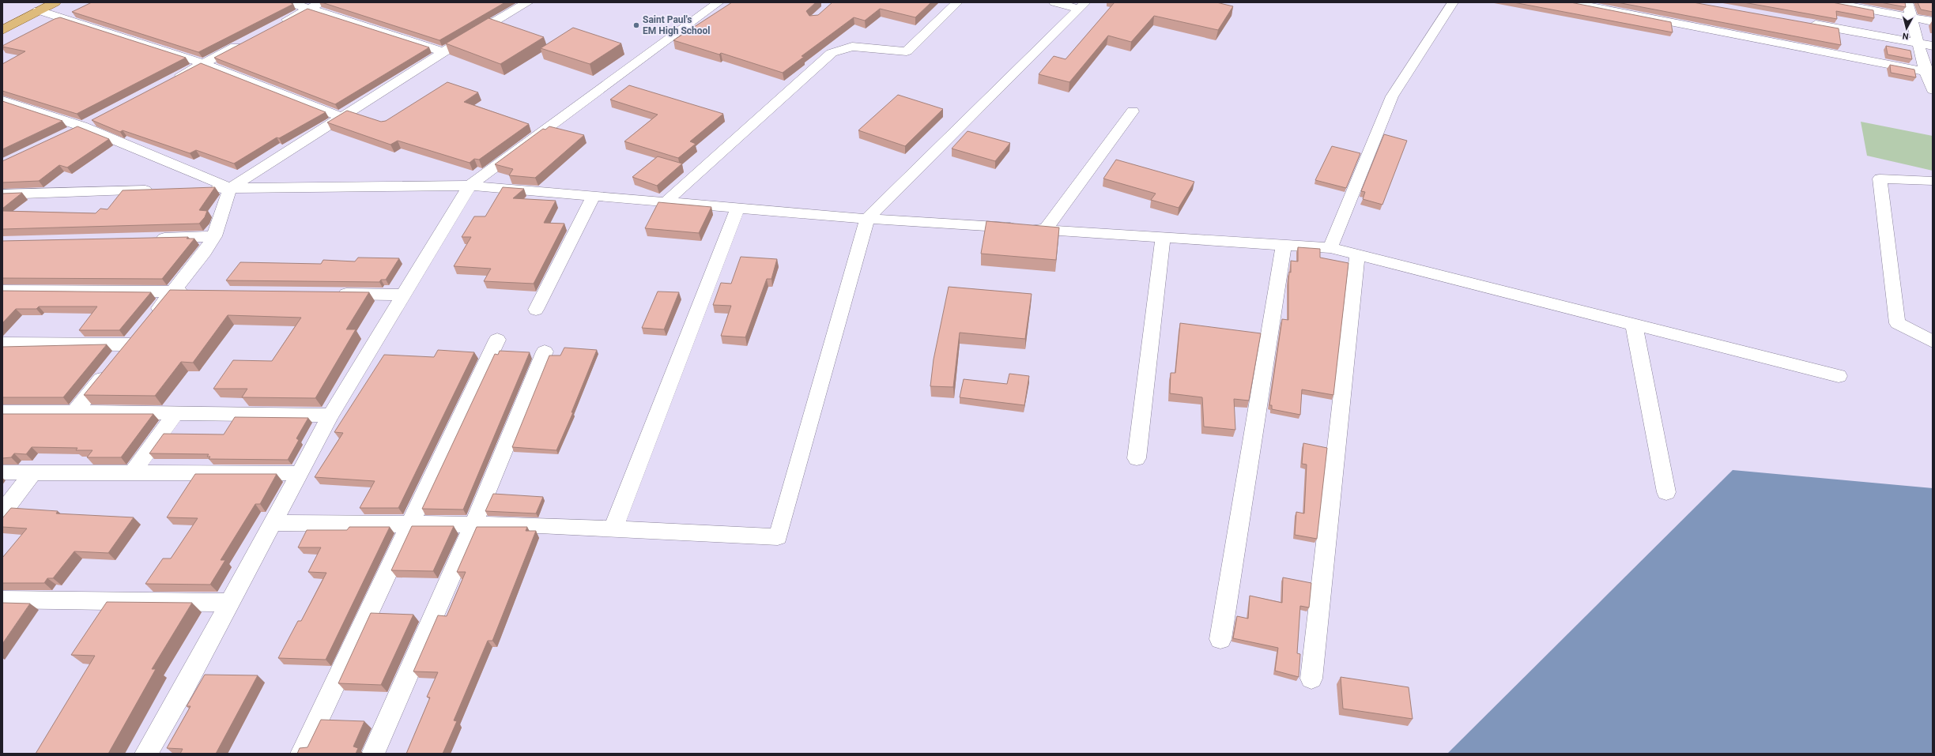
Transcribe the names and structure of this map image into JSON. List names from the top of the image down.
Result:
{
  "places": ["Saint Paul's EM High School"],
  "north": "bottom"
}
